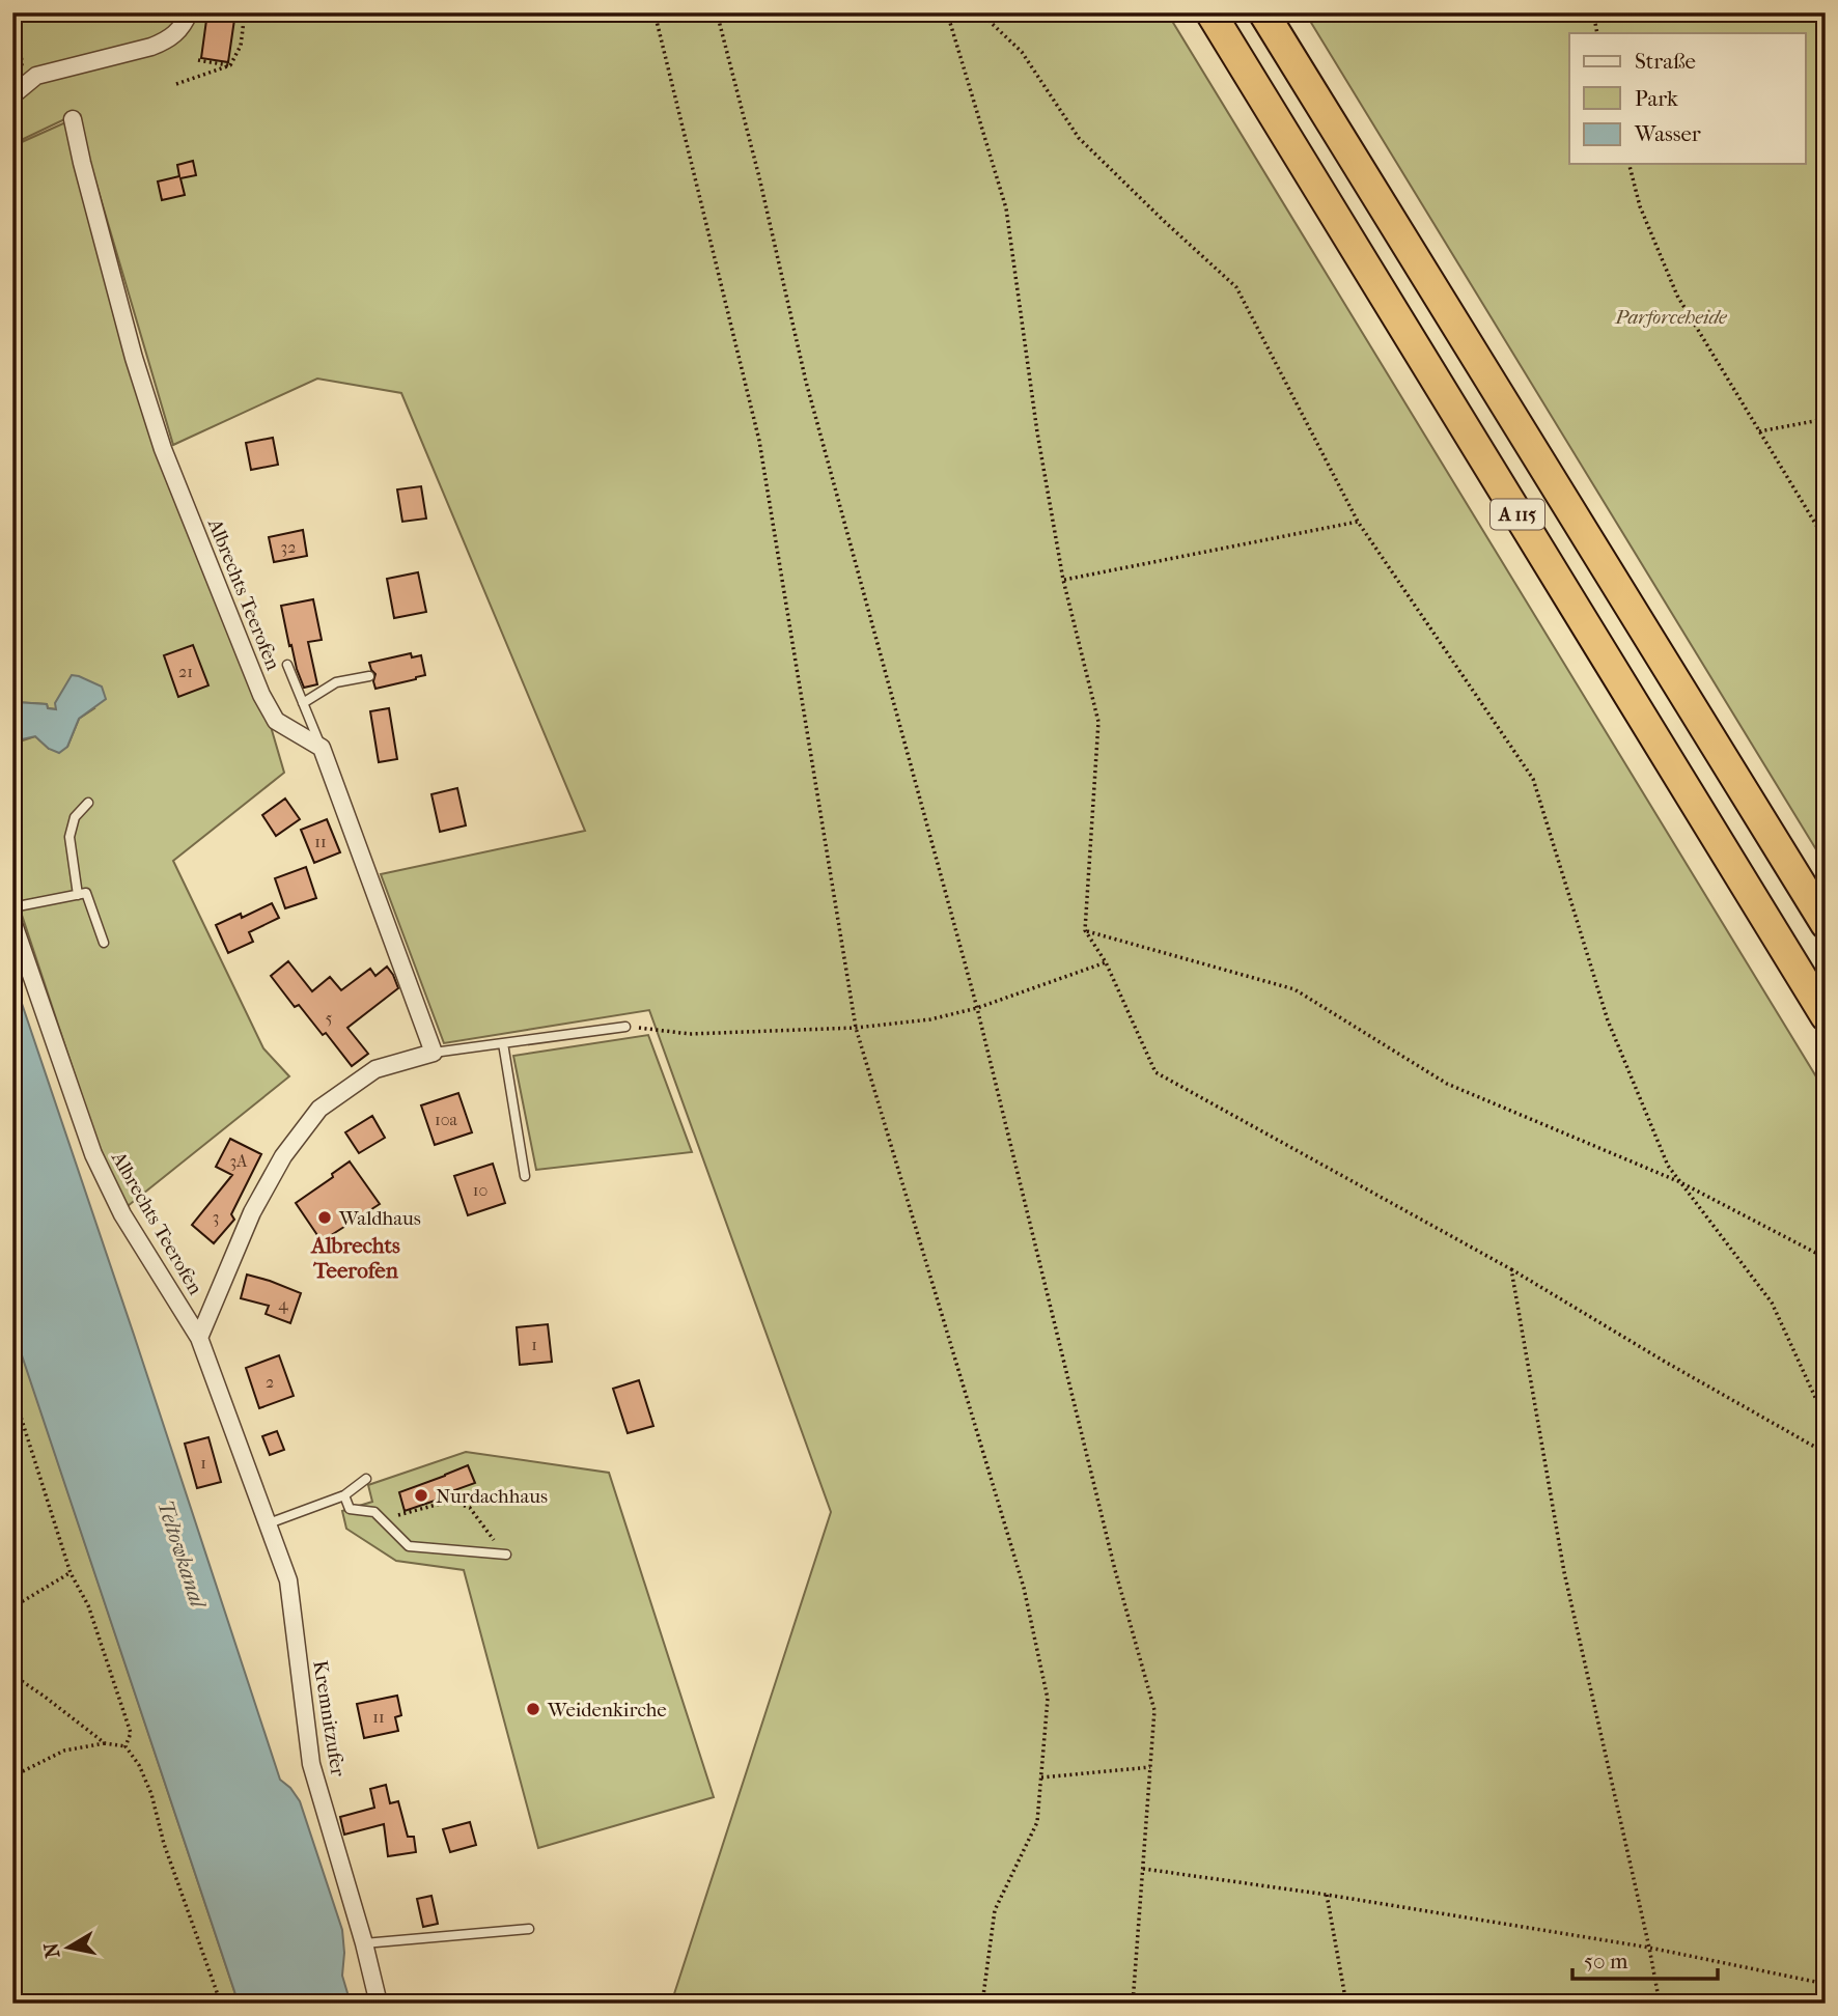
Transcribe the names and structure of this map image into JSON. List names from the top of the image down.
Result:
{
  "streets": {
    "highway": ["A 115"],
    "street": ["Albrechts Teerofen", "Kremnitzufer"]
  },
  "crossings": [
    ["Albrechts Teerofen", "Kremnitzufer"]
  ],
  "districts": ["Albrechts Teerofen"],
  "water": ["Teltowkanal"],
  "parks": ["Parforceheide"],
  "places": ["Waldhaus", "Nurdachhaus", "Weidenkirche"],
  "house_numbers": [
    "32",
    "21",
    "11",
    "5",
    "10a",
    "3A",
    "10",
    "3",
    "4",
    "1",
    "2",
    "1",
    "11"
  ],
  "legend": ["Straße", "Park", "Wasser"],
  "scale_bar": "50 m",
  "north": "left"
}
